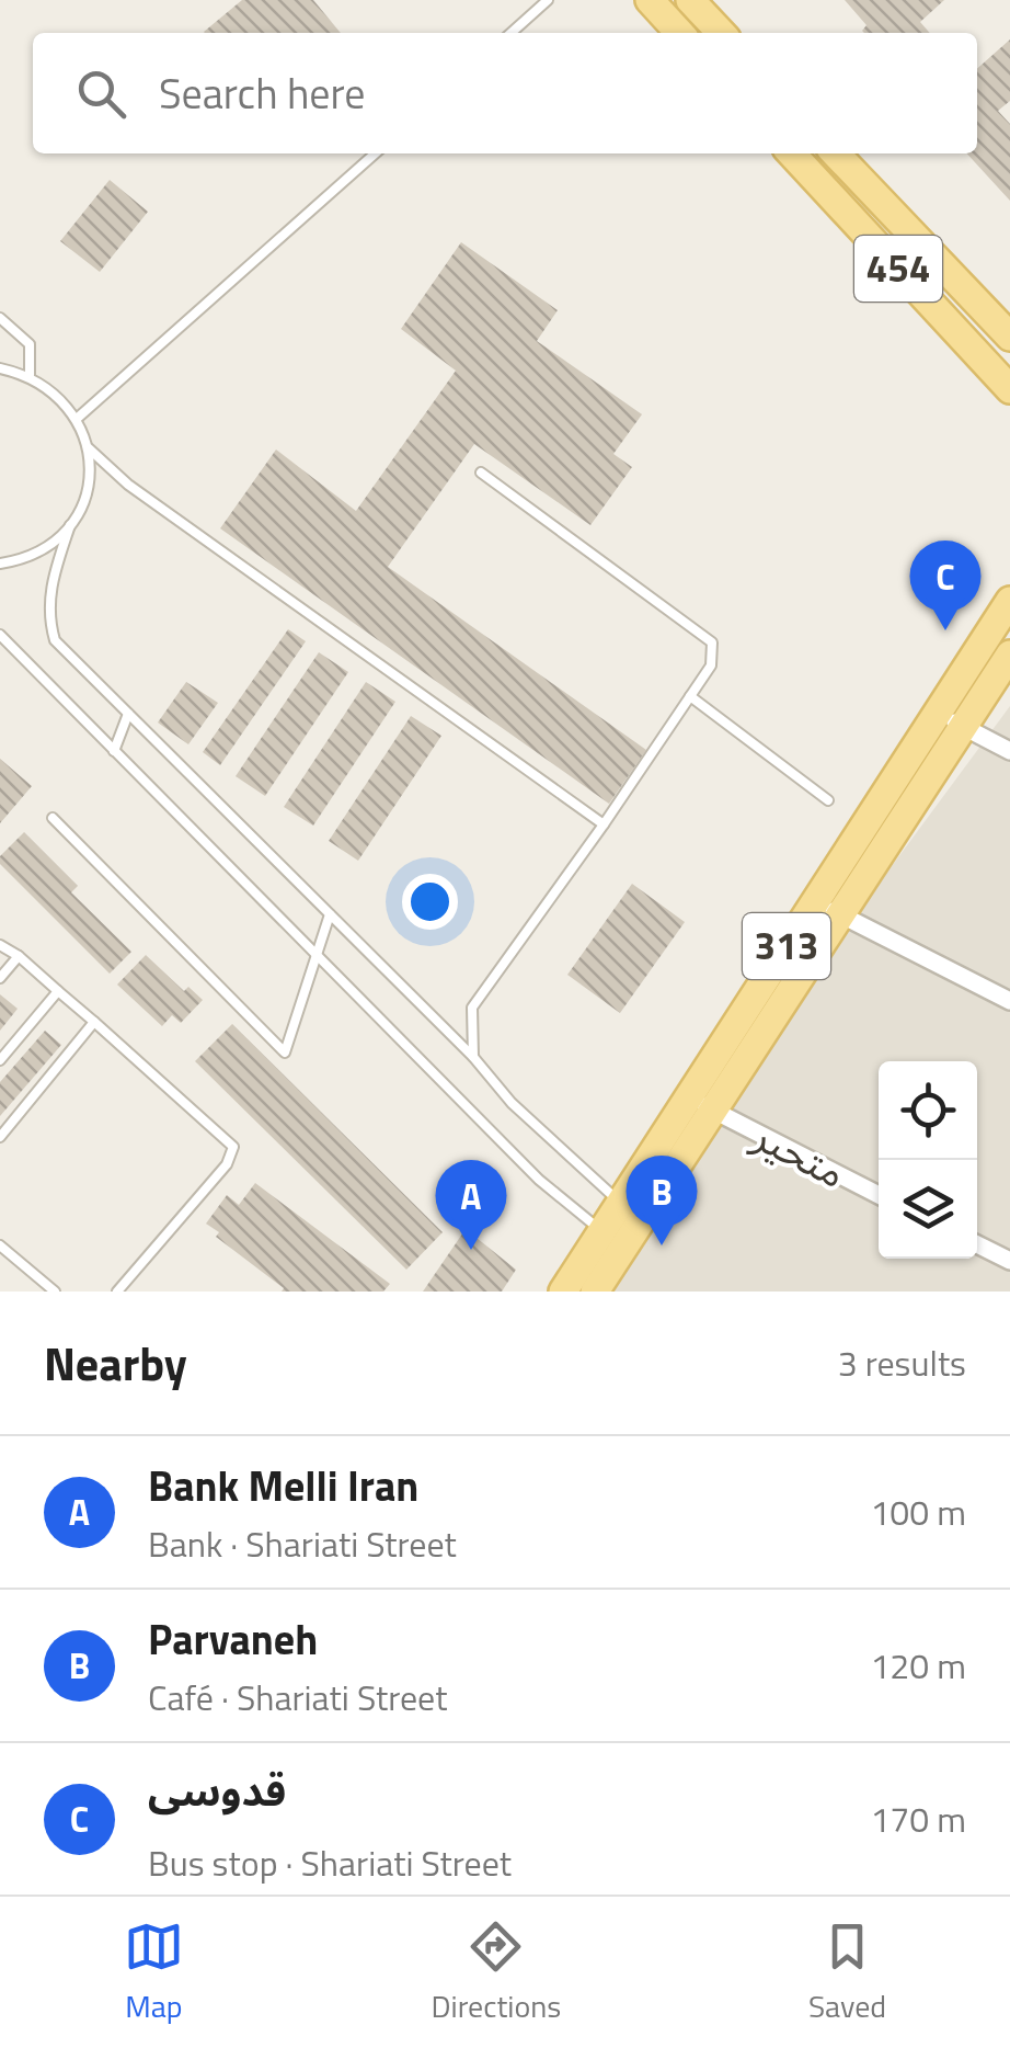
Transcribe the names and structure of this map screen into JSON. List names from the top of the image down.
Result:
{
  "streets": {
    "main road": ["454", "313"],
    "street": ["متحیر"]
  },
  "crossings": [
    ["313", "متحیر"]
  ],
  "page": {
    "search": "Search here",
    "pins": ["C", "B", "A"],
    "heading": ["Nearby", "3 results"],
    "list": [
      {
        "mark": "A",
        "name": "Bank Melli Iran",
        "note": "Bank · Shariati Street",
        "value": "100 m"
      },
      {
        "mark": "B",
        "name": "Parvaneh",
        "note": "Café · Shariati Street",
        "value": "120 m"
      },
      {
        "mark": "C",
        "name": "قدوسی",
        "note": "Bus stop · Shariati Street",
        "value": "170 m"
      }
    ],
    "nav": ["Map", "Directions", "Saved"]
  }
}
